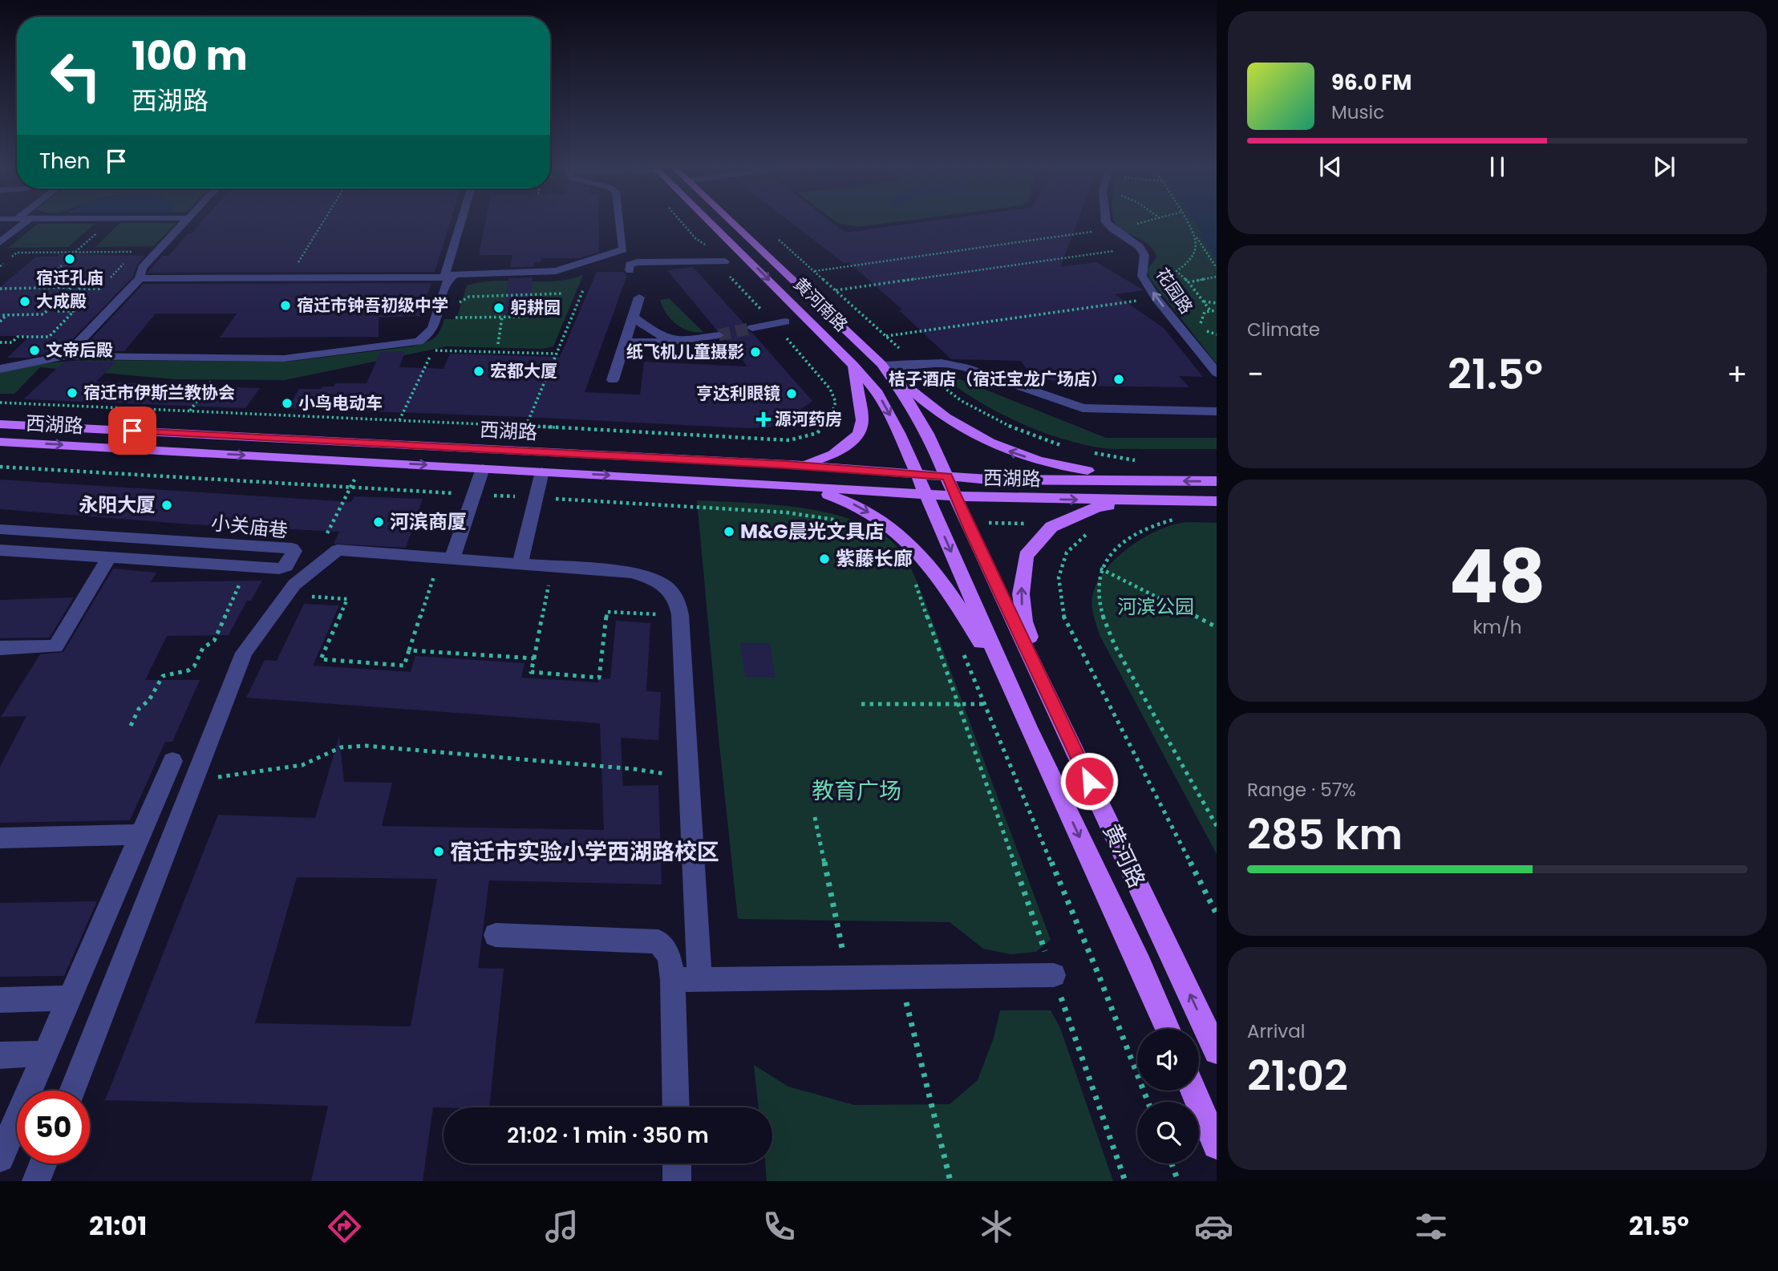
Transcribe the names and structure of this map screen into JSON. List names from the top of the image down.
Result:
{
  "streets": {
    "main road": ["黄河南路", "西湖路", "黄河路"],
    "street": ["花园路", "小关庙巷"]
  },
  "crossings": [
    ["黄河南路", "西湖路"],
    ["黄河南路", "黄河路"],
    ["西湖路", "黄河路"]
  ],
  "one_way": ["花园路"],
  "parks": ["河滨公园", "教育广场"],
  "places": {
    "other": [
      "宿迁孔庙",
      "大成殿",
      "宿迁市钟吾初级中学",
      "躬耕园",
      "文帝后殿",
      "纸飞机儿童摄影",
      "宏都大厦",
      "桔子酒店（宿迁宝龙广场店）",
      "宿迁市伊斯兰教协会",
      "亨达利眼镜",
      "小鸟电动车",
      "永阳大厦",
      "河滨商厦",
      "M&G晨光文具店",
      "紫藤长廊",
      "宿迁市实验小学西湖路校区"
    ],
    "health": ["源河药房"]
  },
  "page": {
    "turn": ["100 m", "西湖路"],
    "song": ["96.0 FM", "Music"],
    "then": "Then",
    "tile": [
      "Climate",
      ["48", "km/h"],
      ["Range · 57%", "285 km"],
      ["Arrival", "21:02"]
    ],
    "heat": ["−", "21.5°", "+"],
    "limit": "50",
    "trip": "21:02 · 1 min · 350 m",
    "tabs": ["21:01", "21.5°"]
  }
}
